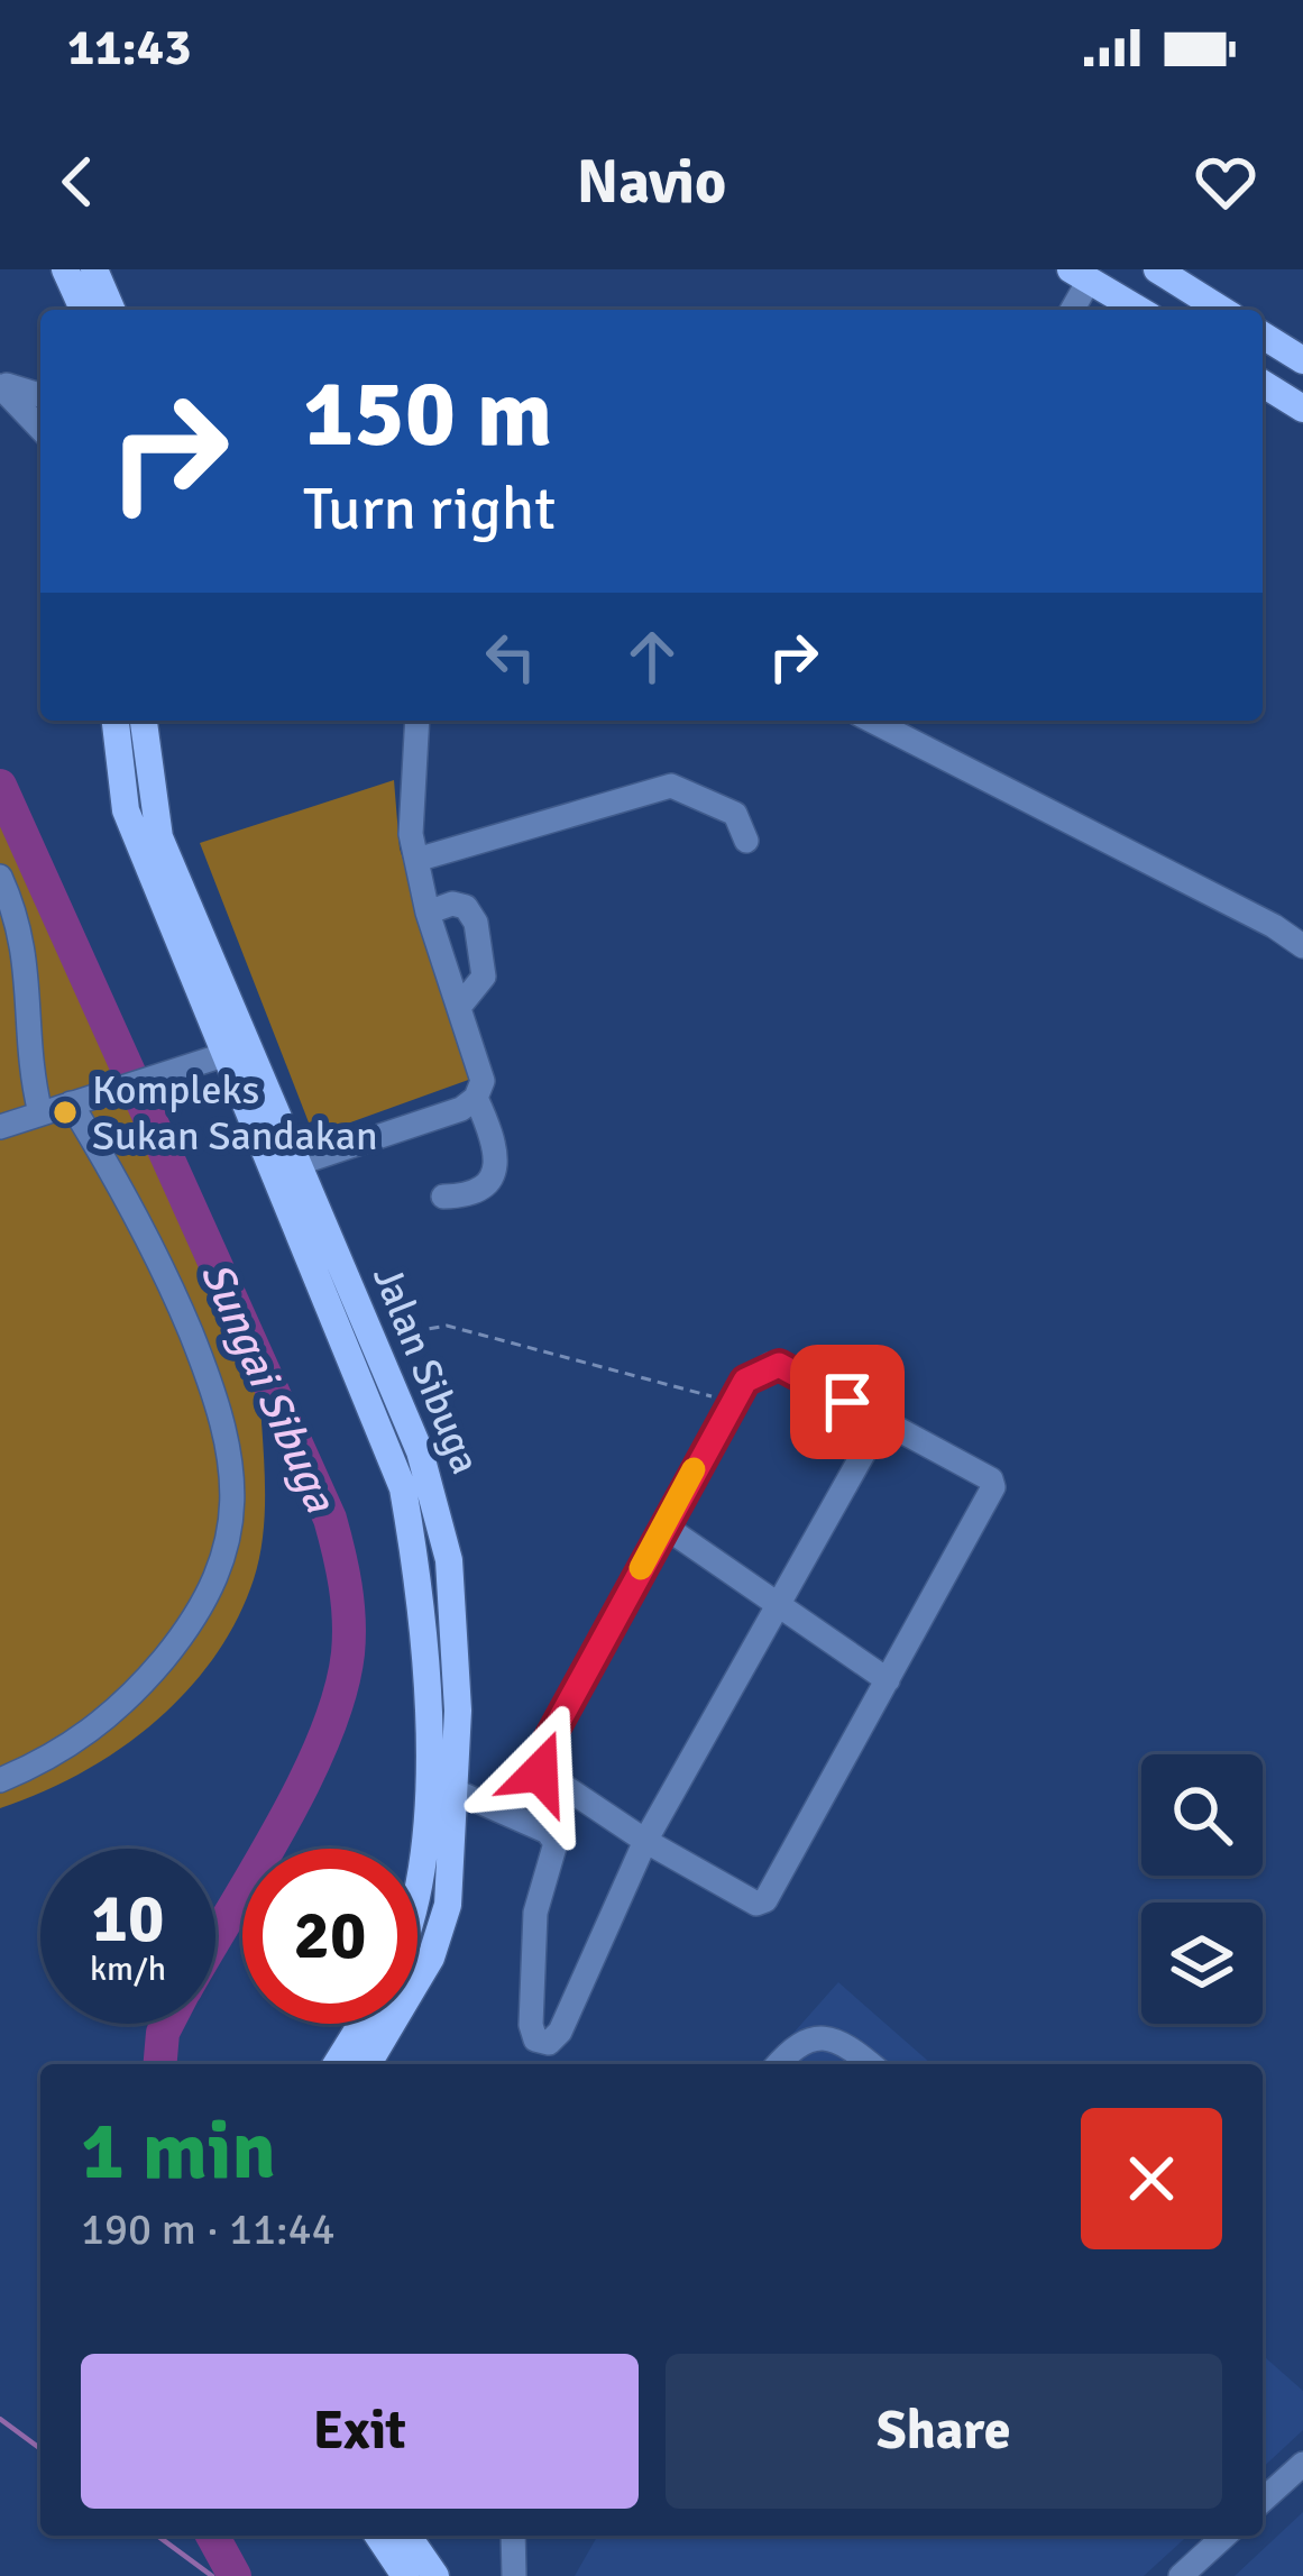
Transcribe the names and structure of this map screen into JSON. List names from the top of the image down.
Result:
{
  "streets": {
    "main road": ["Jalan Sibuga"]
  },
  "water": ["Sungai Sibuga"],
  "places": ["Kompleks Sukan Sandakan"],
  "page": {
    "status": "11:43",
    "header": "Navio",
    "turn": ["150 m", "Turn right"],
    "speed": "10 km/h",
    "limit": "20",
    "heading": ["1 min", "190 m · 11:44"],
    "buttons": ["Exit", "Share"]
  }
}
